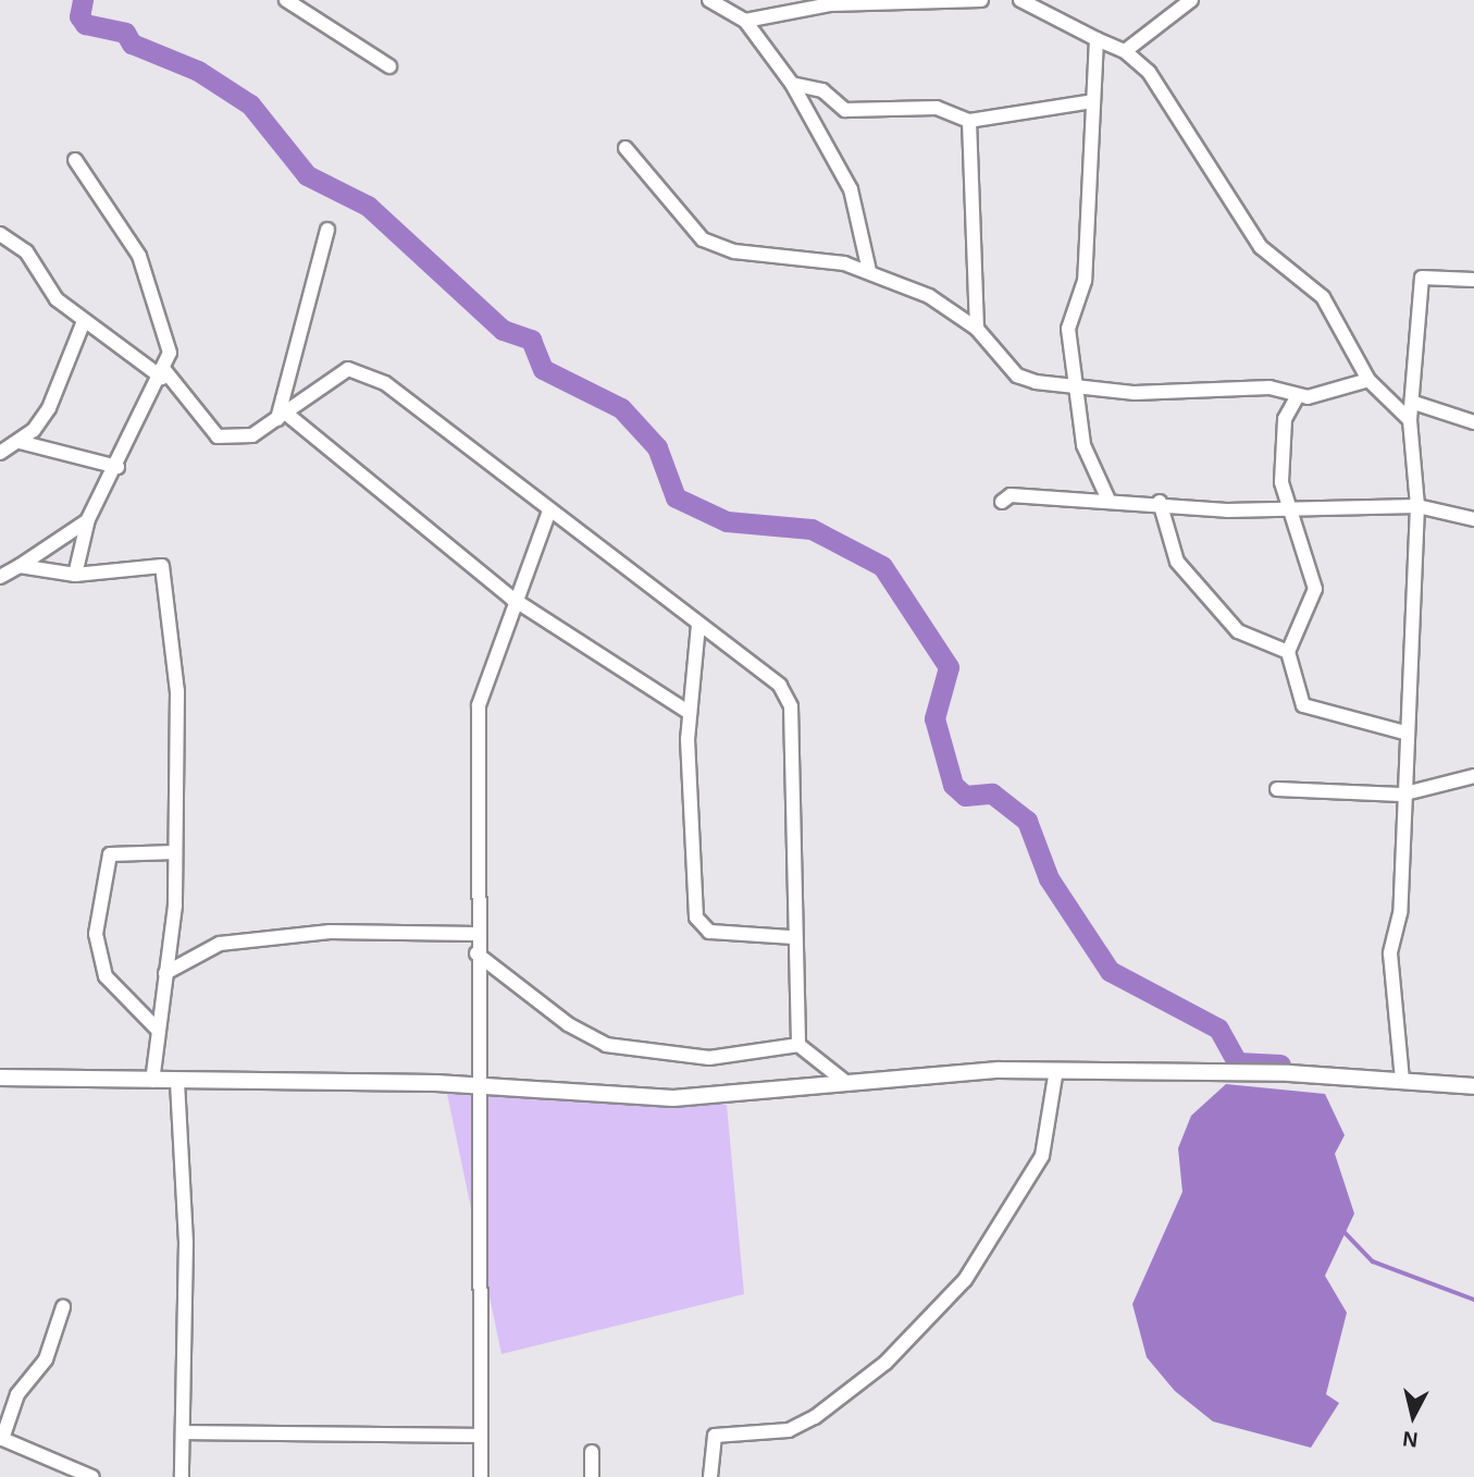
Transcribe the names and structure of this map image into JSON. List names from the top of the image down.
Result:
{
  "north": "bottom"
}
